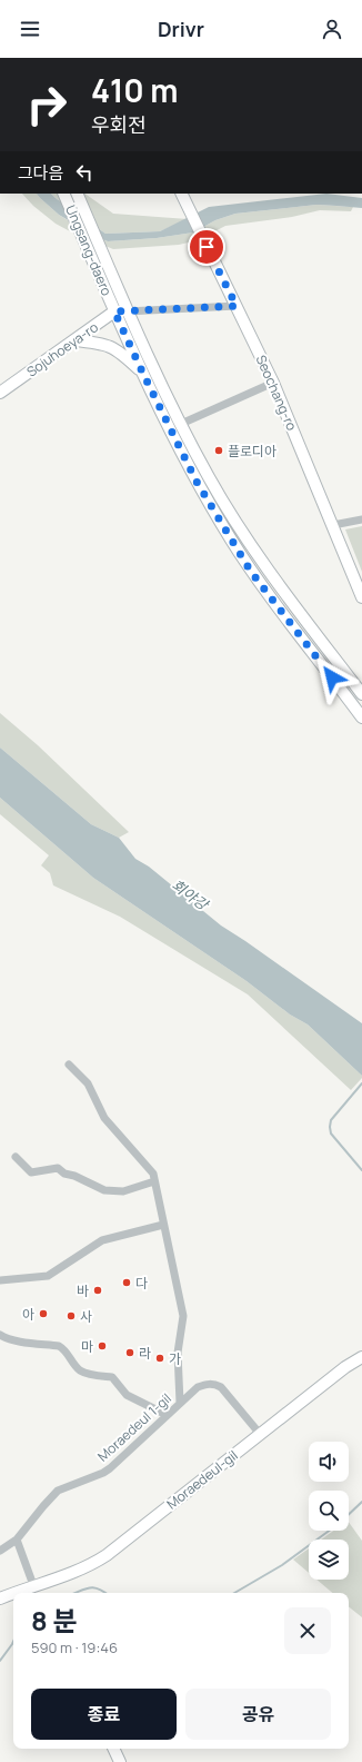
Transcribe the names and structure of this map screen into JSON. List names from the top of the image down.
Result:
{
  "streets": {
    "main road": [
      "Ungsang-daero",
      "Sojuhoeya-ro",
      "Seochang-ro",
      "Moraedeul-gil"
    ],
    "street": ["Moraedeul 1-gil"]
  },
  "crossings": [
    ["Ungsang-daero", "Sojuhoeya-ro"],
    ["Moraedeul 1-gil", "Moraedeul-gil"]
  ],
  "water": ["회야강"],
  "places": [
    "플로디아",
    "다",
    "바",
    "아",
    "사",
    "마",
    "라",
    "가"
  ],
  "page": {
    "header": "Drivr",
    "turn": ["410 m", "우회전"],
    "then": "그다음",
    "heading": ["8 분", "590 m · 19:46"],
    "buttons": ["종료", "공유"]
  }
}
